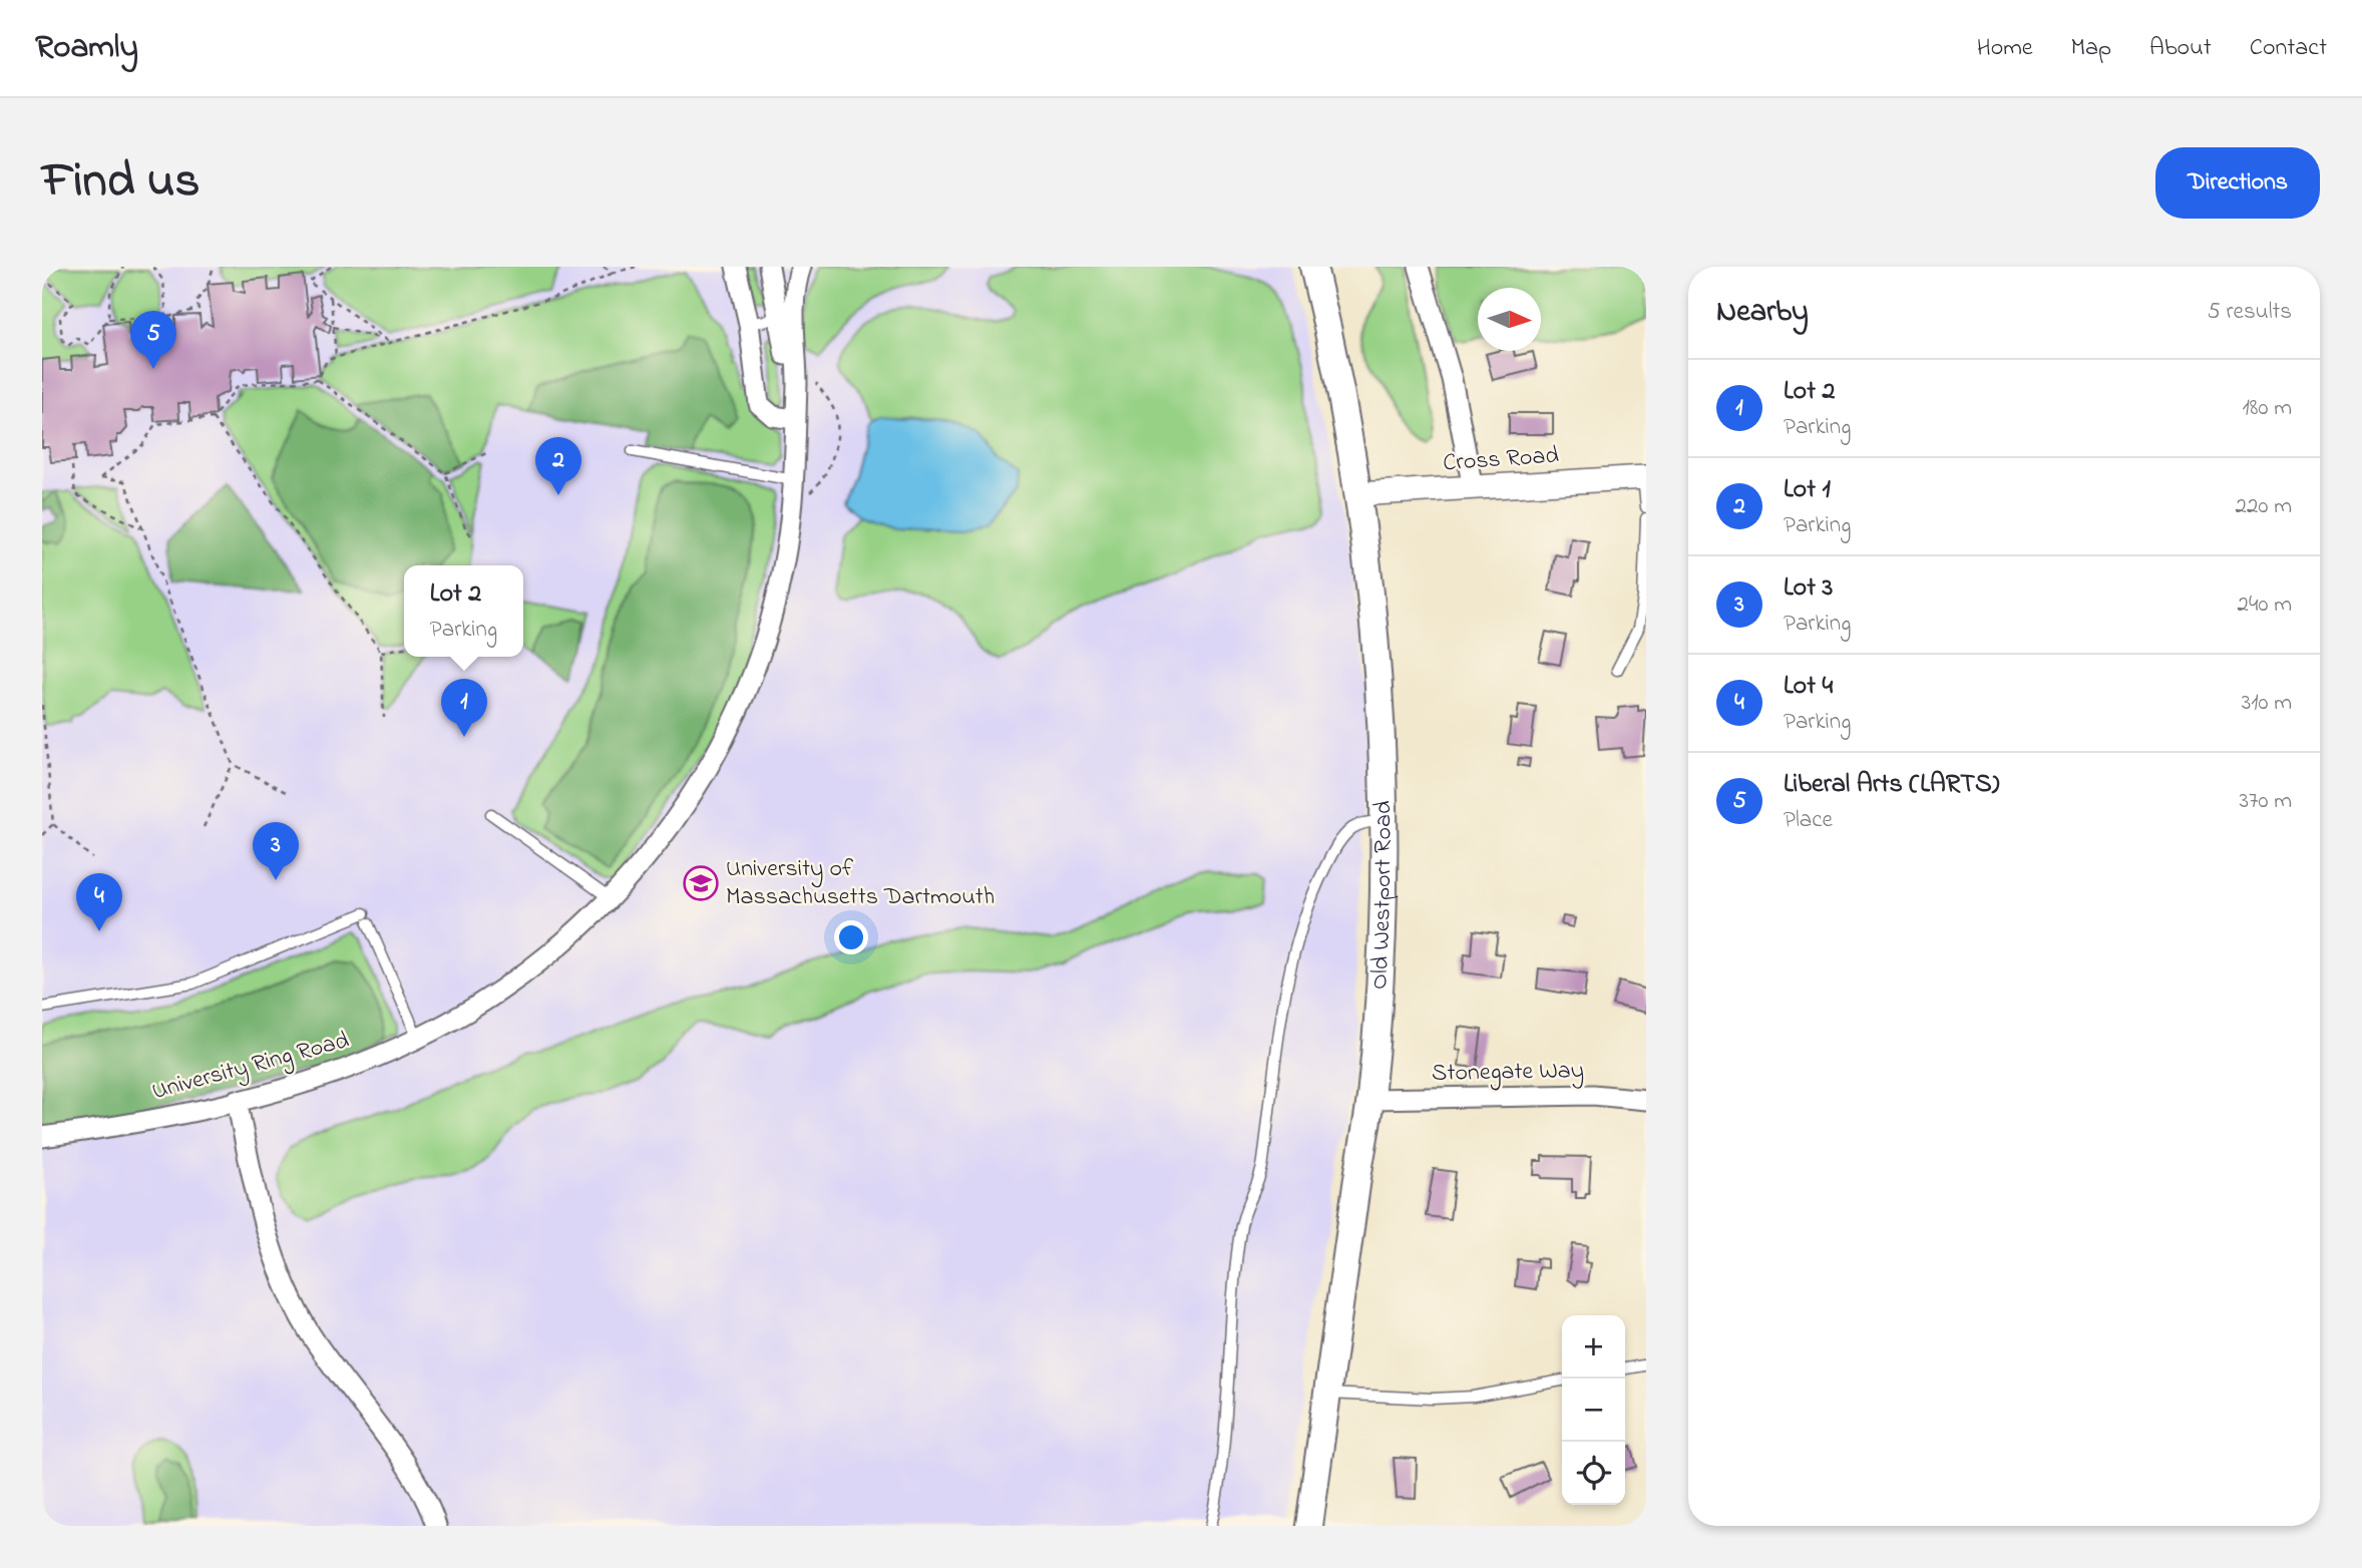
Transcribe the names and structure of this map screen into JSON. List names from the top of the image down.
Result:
{
  "streets": {
    "main road": ["Old Westport Road"],
    "street": ["Cross Road", "University Ring Road", "Stonegate Way"]
  },
  "crossings": [
    ["Cross Road", "Old Westport Road"],
    ["Old Westport Road", "Stonegate Way"]
  ],
  "places": {
    "school or university": ["University of Massachusetts Dartmouth"]
  },
  "north": "right",
  "page": {
    "header": "Roamly",
    "nav": [
      "Home",
      "Map",
      "About",
      "Contact"
    ],
    "title": "Find us",
    "buttons": "Directions",
    "heading": ["Nearby", "5 results"],
    "pins": [
      "5",
      "2",
      "1",
      "3",
      "4"
    ],
    "list": [
      {
        "mark": "1",
        "name": "Lot 2",
        "note": "Parking",
        "value": "180 m"
      },
      {
        "mark": "2",
        "name": "Lot 1",
        "note": "Parking",
        "value": "220 m"
      },
      {
        "mark": "3",
        "name": "Lot 3",
        "note": "Parking",
        "value": "240 m"
      },
      {
        "mark": "4",
        "name": "Lot 4",
        "note": "Parking",
        "value": "310 m"
      },
      {
        "mark": "5",
        "name": "Liberal Arts (LARTS)",
        "note": "Place",
        "value": "370 m"
      }
    ],
    "popup": ["Lot 2", "Parking"],
    "map_buttons": ["+", "−"]
  }
}
